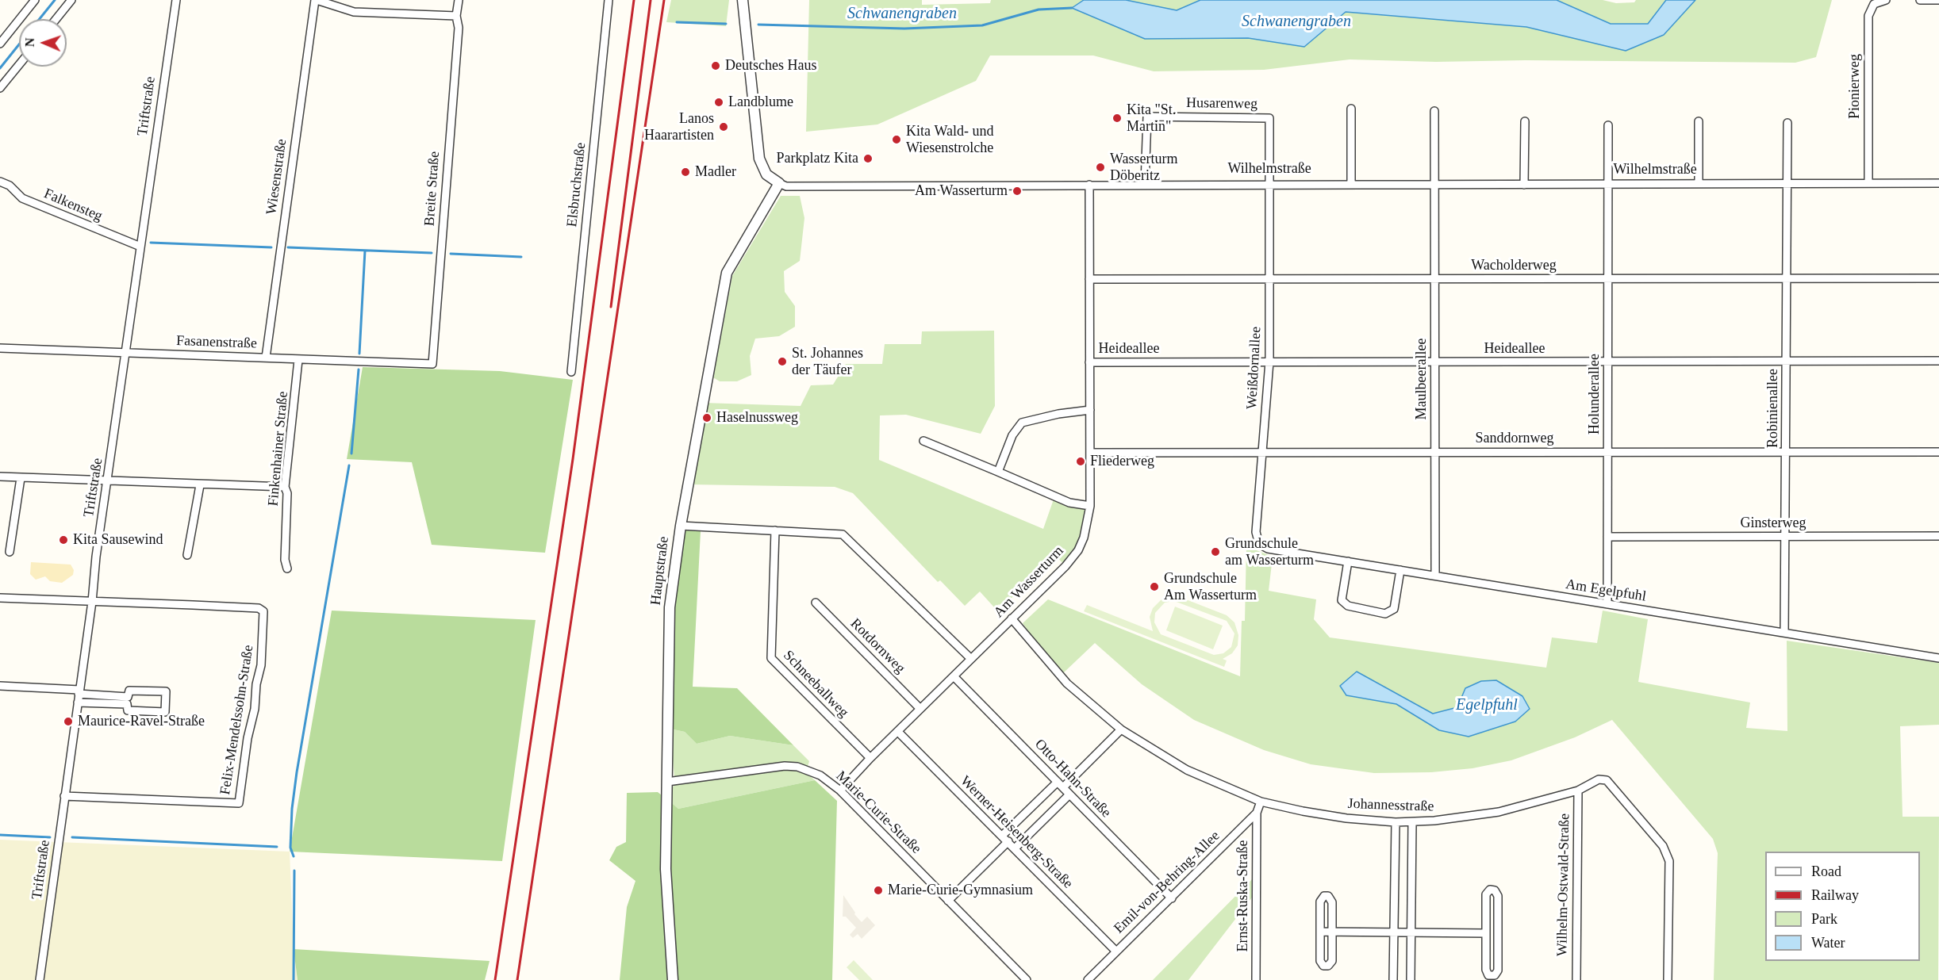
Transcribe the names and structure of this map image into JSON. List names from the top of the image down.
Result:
{
  "streets": {
    "street": [
      "Pionierweg",
      "Husarenweg",
      "Triftstraße",
      "Wilhelmstraße",
      "Wiesenstraße",
      "Elsbruchstraße",
      "Breite Straße",
      "Falkensteg",
      "Wacholderweg",
      "Fasanenstraße",
      "Heideallee",
      "Weißdornallee",
      "Maulbeerallee",
      "Holunderallee",
      "Robinienallee",
      "Sanddornweg",
      "Finkenhainer Straße",
      "Ginsterweg",
      "Hauptstraße",
      "Am Wasserturm",
      "Am Egelpfuhl",
      "Rotdornweg",
      "Schneeballweg",
      "Felix-Mendelssohn-Straße",
      "Otto-Hahn-Straße",
      "Johannesstraße",
      "Marie-Curie-Straße",
      "Werner-Heisenberg-Straße",
      "Emil-von-Behring-Allee",
      "Wilhelm-Ostwald-Straße",
      "Ernst-Ruska-Straße"
    ]
  },
  "crossings": [
    ["Pionierweg", "Wilhelmstraße"],
    ["Husarenweg", "Wilhelmstraße"],
    ["Husarenweg", "Weißdornallee"],
    ["Triftstraße", "Falkensteg"],
    ["Triftstraße", "Fasanenstraße"],
    ["Triftstraße", "Felix-Mendelssohn-Straße"],
    ["Wilhelmstraße", "Weißdornallee"],
    ["Wilhelmstraße", "Maulbeerallee"],
    ["Wilhelmstraße", "Holunderallee"],
    ["Wilhelmstraße", "Robinienallee"],
    ["Wilhelmstraße", "Hauptstraße"],
    ["Wilhelmstraße", "Am Wasserturm"],
    ["Wiesenstraße", "Fasanenstraße"],
    ["Breite Straße", "Fasanenstraße"],
    ["Wacholderweg", "Weißdornallee"],
    ["Wacholderweg", "Maulbeerallee"],
    ["Wacholderweg", "Holunderallee"],
    ["Wacholderweg", "Robinienallee"],
    ["Wacholderweg", "Am Wasserturm"],
    ["Fasanenstraße", "Finkenhainer Straße"],
    ["Heideallee", "Weißdornallee"],
    ["Heideallee", "Maulbeerallee"],
    ["Heideallee", "Holunderallee"],
    ["Heideallee", "Robinienallee"],
    ["Heideallee", "Am Wasserturm"],
    ["Weißdornallee", "Sanddornweg"],
    ["Weißdornallee", "Am Egelpfuhl"],
    ["Maulbeerallee", "Sanddornweg"],
    ["Maulbeerallee", "Am Egelpfuhl"],
    ["Holunderallee", "Sanddornweg"],
    ["Holunderallee", "Ginsterweg"],
    ["Holunderallee", "Am Egelpfuhl"],
    ["Robinienallee", "Sanddornweg"],
    ["Robinienallee", "Ginsterweg"],
    ["Robinienallee", "Am Egelpfuhl"],
    ["Sanddornweg", "Am Wasserturm"],
    ["Hauptstraße", "Marie-Curie-Straße"],
    ["Am Wasserturm", "Rotdornweg"],
    ["Am Wasserturm", "Schneeballweg"],
    ["Am Wasserturm", "Otto-Hahn-Straße"],
    ["Am Wasserturm", "Johannesstraße"],
    ["Am Wasserturm", "Marie-Curie-Straße"],
    ["Am Wasserturm", "Werner-Heisenberg-Straße"],
    ["Otto-Hahn-Straße", "Emil-von-Behring-Allee"],
    ["Johannesstraße", "Emil-von-Behring-Allee"],
    ["Johannesstraße", "Wilhelm-Ostwald-Straße"],
    ["Werner-Heisenberg-Straße", "Emil-von-Behring-Allee"],
    ["Emil-von-Behring-Allee", "Ernst-Ruska-Straße"]
  ],
  "water": ["Schwanengraben", "Egelpfuhl"],
  "places": [
    "Deutsches Haus",
    "Landblume",
    "Kita \"St. Martin\"",
    "Lanos Haarartisten",
    "Kita Wald- und Wiesenstrolche",
    "Parkplatz Kita",
    "Wasserturm Döberitz",
    "Madler",
    "Am Wasserturm",
    "St. Johannes der Täufer",
    "Haselnussweg",
    "Fliederweg",
    "Kita Sausewind",
    "Grundschule am Wasserturm",
    "Grundschule Am Wasserturm",
    "Maurice-Ravel-Straße",
    "Marie-Curie-Gymnasium"
  ],
  "legend": [
    "Road",
    "Railway",
    "Park",
    "Water"
  ],
  "north": "left"
}
